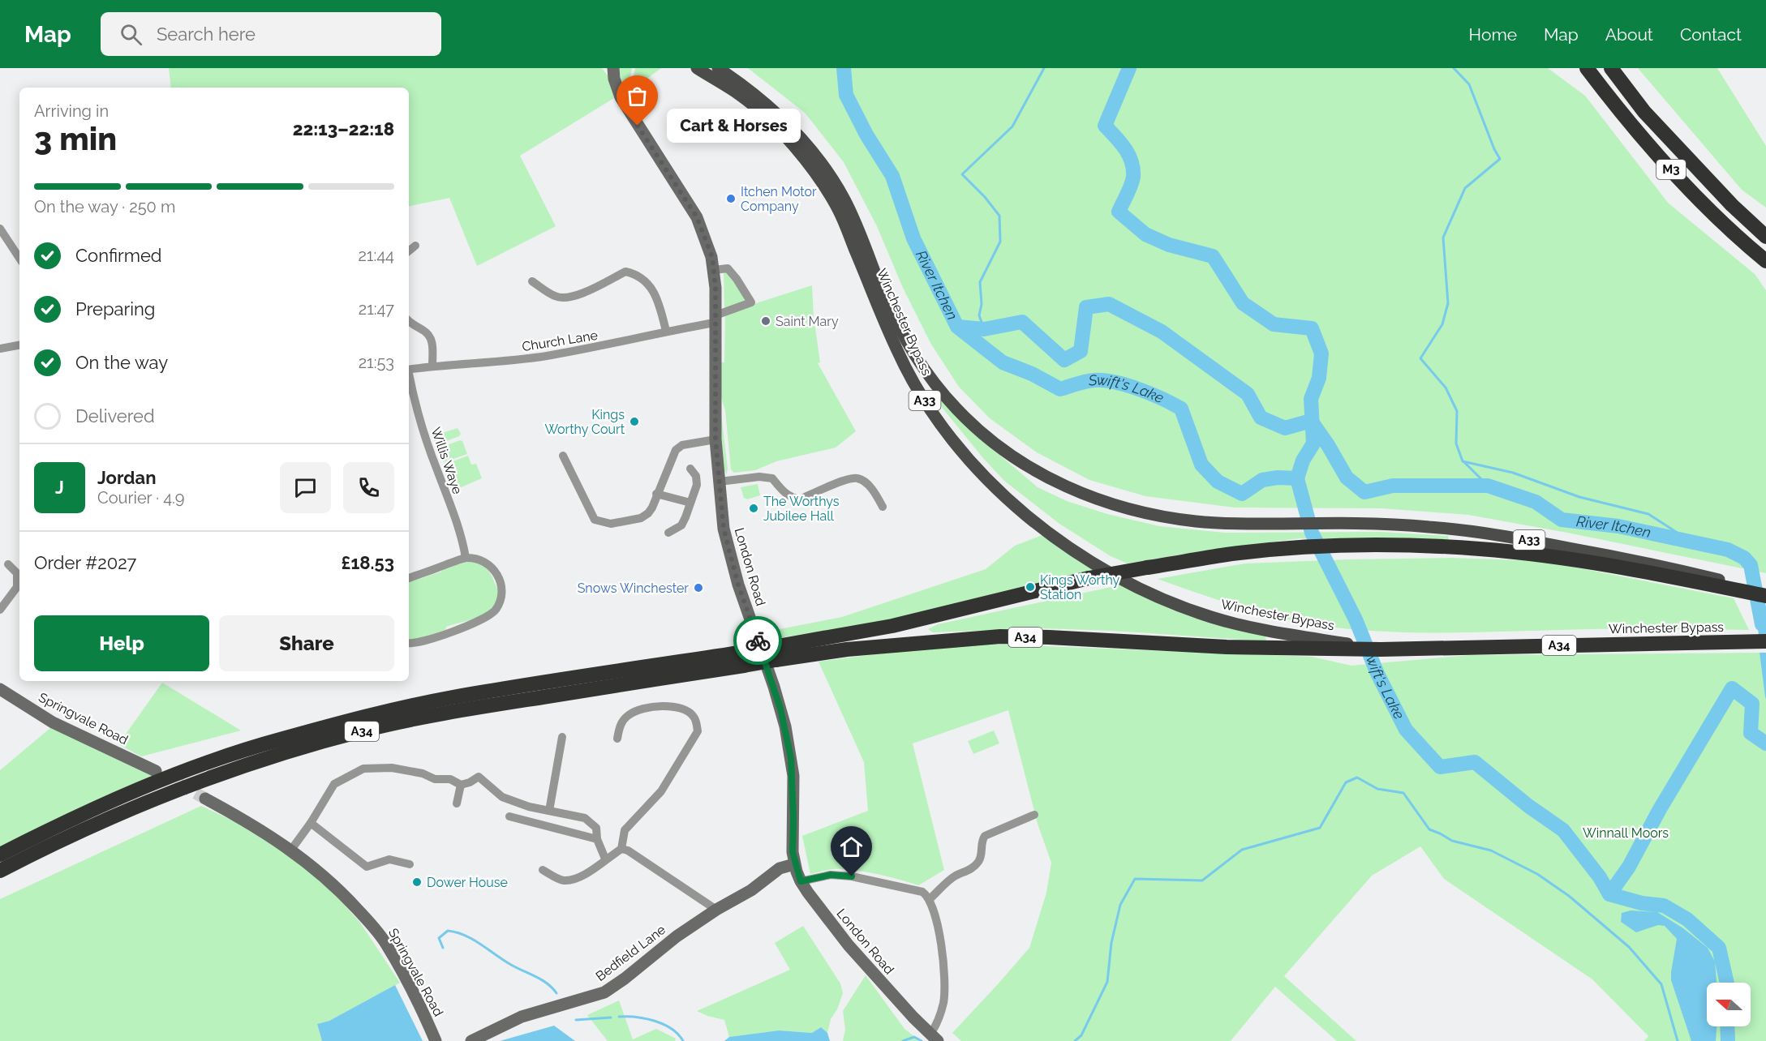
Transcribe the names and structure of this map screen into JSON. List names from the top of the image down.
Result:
{
  "streets": {
    "highway": ["M3", "Winchester Bypass", "A34"],
    "main road": [
      "A33",
      "London Road",
      "Springvale Road",
      "Bedfield Lane"
    ],
    "street": ["Church Lane", "Willis Waye"]
  },
  "crossings": [
    ["Winchester Bypass", "A34"],
    ["Church Lane", "London Road"],
    ["London Road", "Bedfield Lane"]
  ],
  "water": ["River Itchen", "Swift's Lake"],
  "parks": ["Winnall Moors"],
  "places": [
    "Cart & Horses",
    "Itchen Motor Company",
    "Saint Mary",
    "Kings Worthy Court",
    "The Worthys Jubilee Hall",
    "Kings Worthy Station",
    "Snows Winchester",
    "Dower House"
  ],
  "north": "left",
  "page": {
    "header": "Map",
    "search": "Search here",
    "nav": [
      "Home",
      "Map",
      "About",
      "Contact"
    ],
    "heading": ["3 min", "Arriving in", "22:13–22:18"],
    "panel": [
      "Jordan",
      "Courier · 4.9",
      "Order #2027",
      "£18.53"
    ],
    "bubble": "Cart & Horses",
    "bar": "On the way · 250 m",
    "list": [
      ["Confirmed", "21:44"],
      ["Preparing", "21:47"],
      ["On the way", "21:53"],
      "Delivered"
    ],
    "round": "J",
    "buttons": ["Help", "Share"]
  }
}
